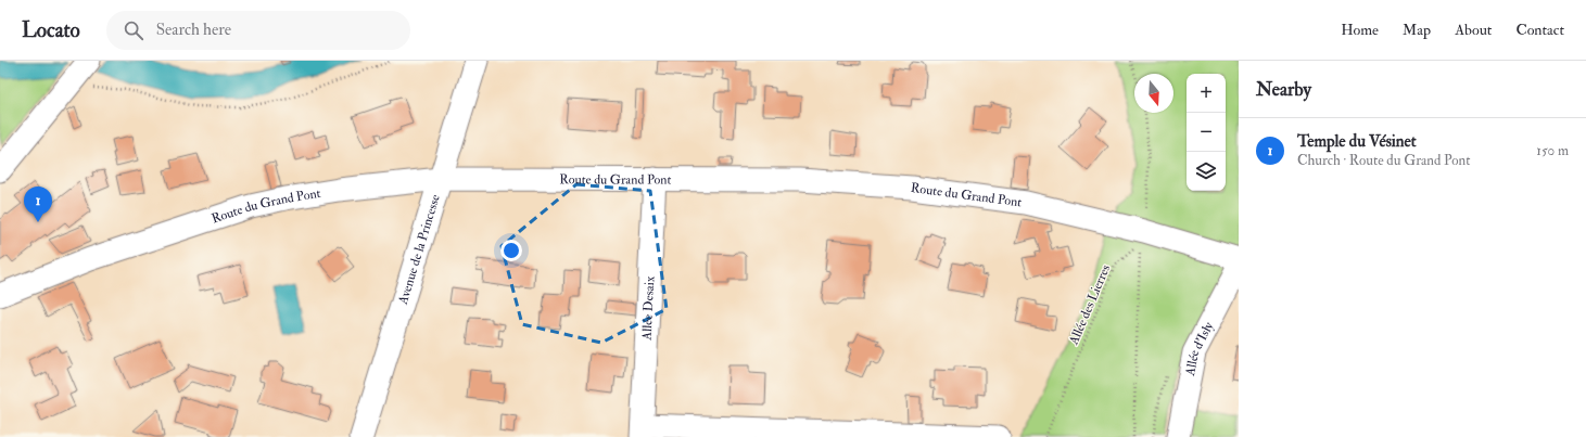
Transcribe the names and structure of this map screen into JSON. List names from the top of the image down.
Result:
{
  "streets": {
    "street": [
      "Route du Grand Pont",
      "Avenue de la Princesse",
      "Allée Desaix",
      "Allée d'Isly"
    ],
    "path": ["Allée des Lierres"]
  },
  "crossings": [
    ["Route du Grand Pont", "Avenue de la Princesse"],
    ["Route du Grand Pont", "Allée des Lierres"],
    ["Route du Grand Pont", "Allée Desaix"]
  ],
  "north": "bottom",
  "page": {
    "header": "Locato",
    "search": "Search here",
    "nav": [
      "Home",
      "Map",
      "About",
      "Contact"
    ],
    "heading": "Nearby",
    "map_buttons": ["+", "−"],
    "list": [
      {
        "mark": "1",
        "name": "Temple du Vésinet",
        "note": "Church · Route du Grand Pont",
        "value": "150 m"
      }
    ],
    "pins": "1"
  }
}
